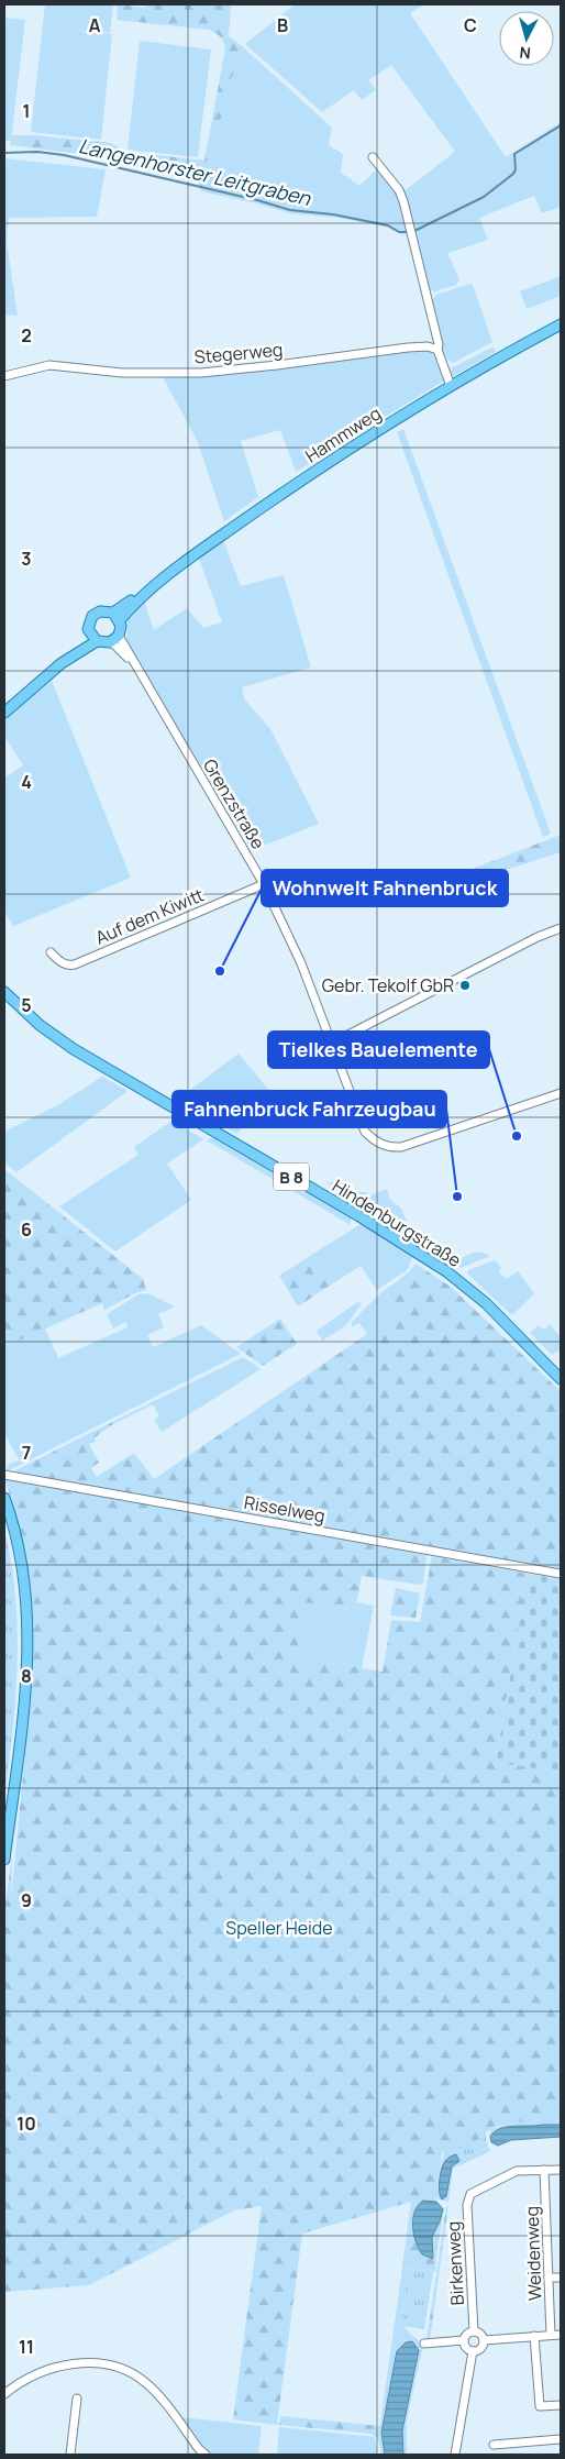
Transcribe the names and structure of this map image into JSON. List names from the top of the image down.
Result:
{
  "streets": {
    "main road": ["Hammweg", "B 8", "Hindenburgstraße"],
    "street": [
      "Stegerweg",
      "Grenzstraße",
      "Auf dem Kiwitt",
      "Risselweg",
      "Weidenweg",
      "Birkenweg"
    ]
  },
  "crossings": [
    ["Hammweg", "Grenzstraße"],
    ["Grenzstraße", "Auf dem Kiwitt"],
    ["Weidenweg", "Birkenweg"]
  ],
  "water": ["Langenhorster Leitgraben"],
  "parks": ["Speller Heide"],
  "places": [
    "Wohnwelt Fahnenbruck",
    "Gebr. Tekolf GbR",
    "Tielkes Bauelemente",
    "Fahnenbruck Fahrzeugbau"
  ],
  "north": "bottom",
  "grid": {
    "columns": ["A", "B", "C"],
    "rows": [
      "1",
      "2",
      "3",
      "4",
      "5",
      "6",
      "7",
      "8",
      "9",
      "10",
      "11"
    ]
  }
}
